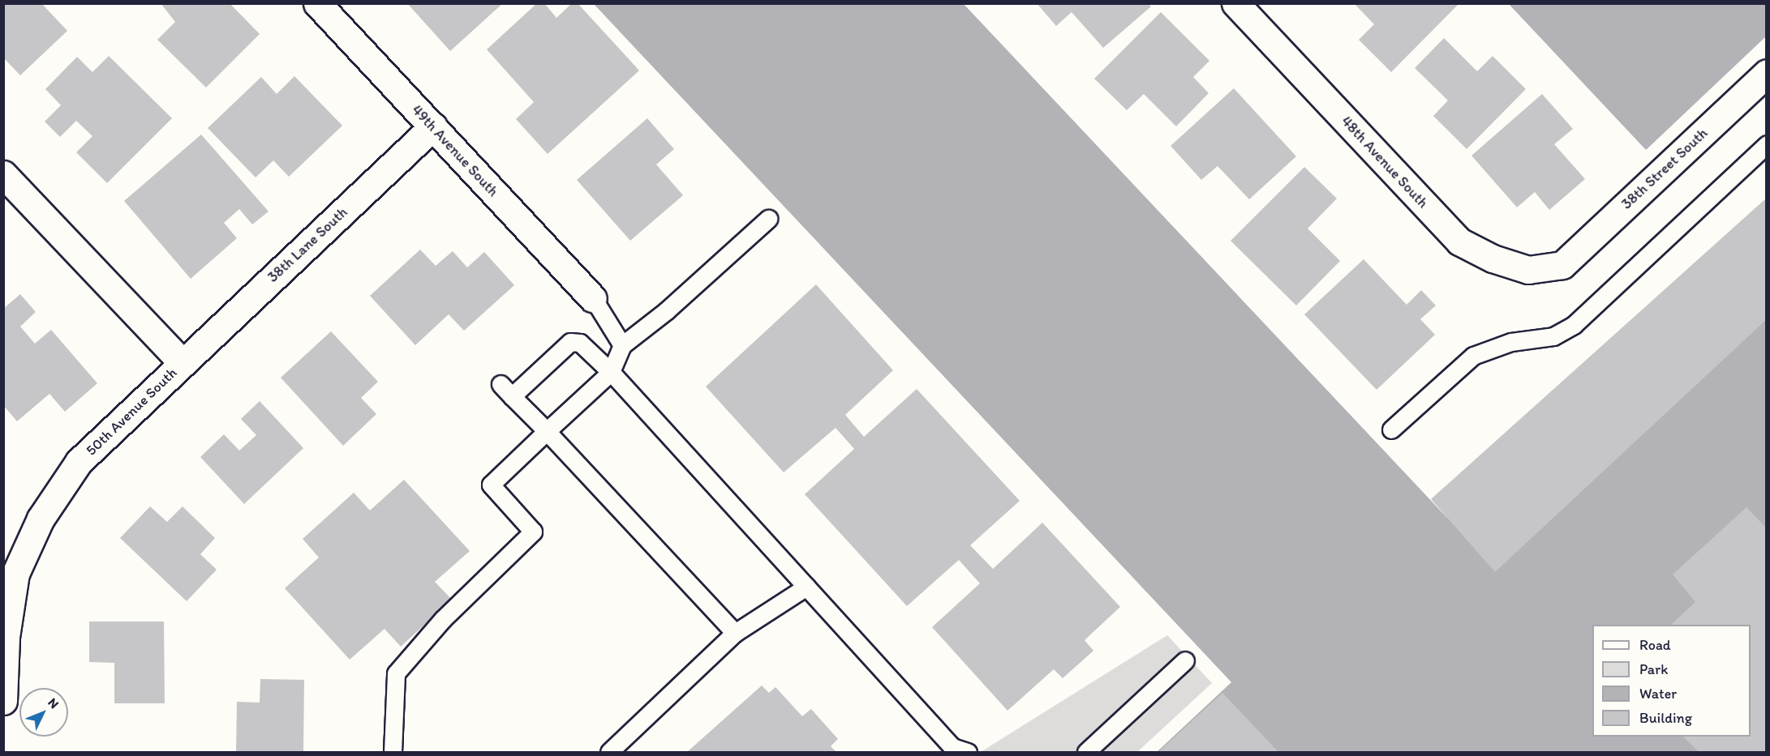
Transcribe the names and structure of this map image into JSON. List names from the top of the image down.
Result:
{
  "streets": {
    "street": [
      "49th Avenue South",
      "48th Avenue South",
      "38th Street South",
      "38th Lane South",
      "50th Avenue South"
    ]
  },
  "crossings": [
    ["49th Avenue South", "38th Lane South"],
    ["48th Avenue South", "38th Street South"],
    ["38th Lane South", "50th Avenue South"]
  ],
  "legend": [
    "Road",
    "Park",
    "Water",
    "Building"
  ],
  "north": "top right"
}
